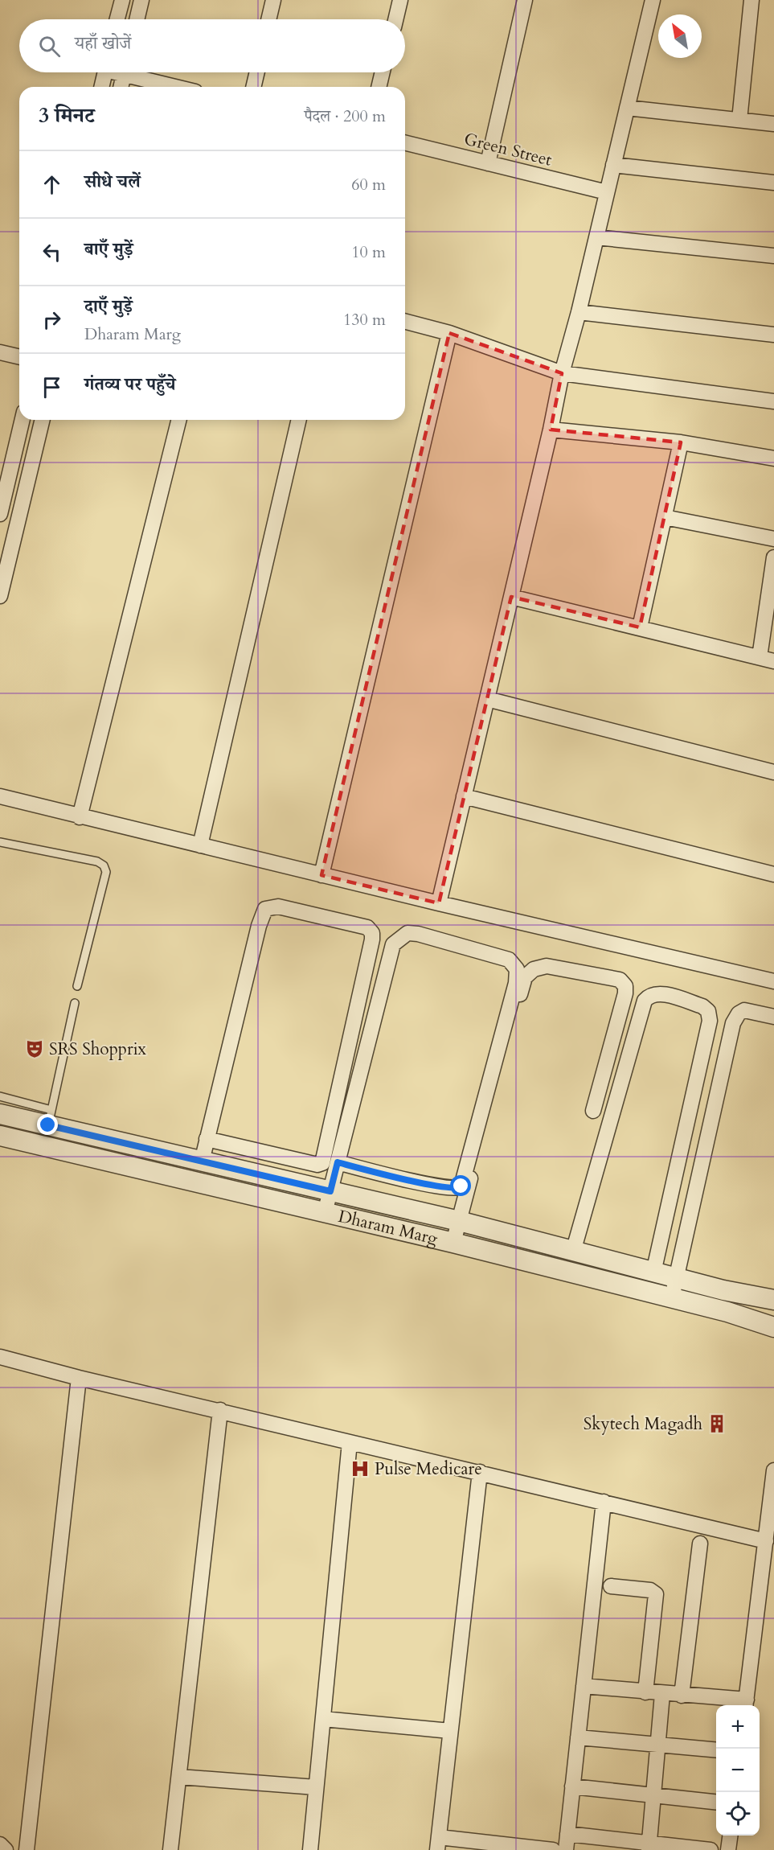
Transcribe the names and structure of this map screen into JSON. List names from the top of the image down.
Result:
{
  "streets": {
    "street": ["Green Street", "Dharam Marg"]
  },
  "places": {
    "theatre": ["SRS Shopprix"],
    "building": ["Skytech Magadh"],
    "hospital": ["Pulse Medicare"]
  },
  "north": "top left",
  "page": {
    "search": "यहाँ खोजें",
    "heading": ["3 मिनट", "पैदल · 200 m"],
    "list": [
      ["सीधे चलें", "60 m"],
      ["बाएँ मुड़ें", "10 m"],
      ["दाएँ मुड़ें", "Dharam Marg", "130 m"],
      "गंतव्य पर पहुँचे"
    ],
    "map_buttons": ["+", "−"]
  }
}
